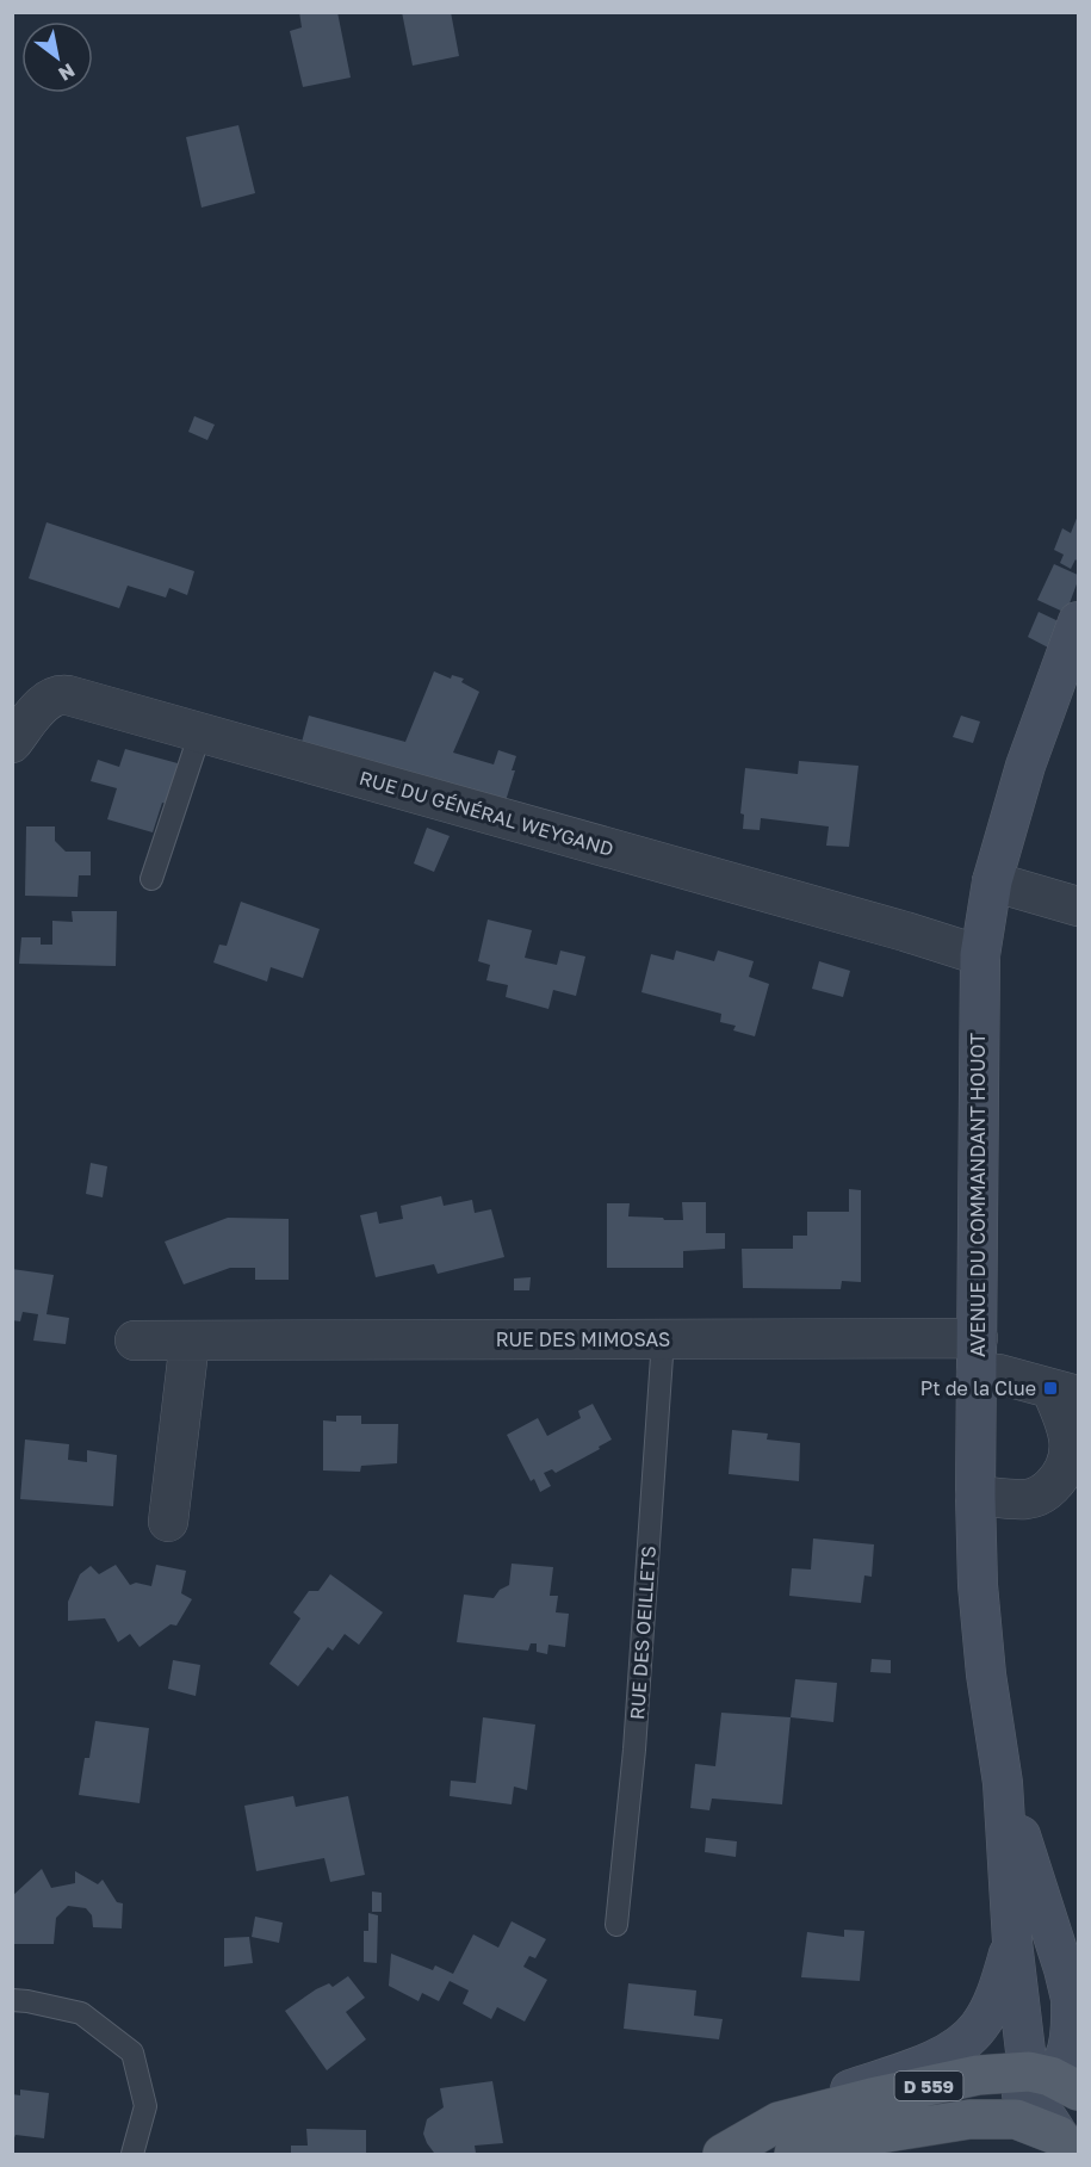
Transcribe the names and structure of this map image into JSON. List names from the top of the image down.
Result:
{
  "streets": {
    "main road": ["AVENUE DU COMMANDANT HOUOT", "D 559"],
    "street": ["RUE DU GÉNÉRAL WEYGAND", "RUE DES MIMOSAS"],
    "lane": ["RUE DES OEILLETS"]
  },
  "crossings": [
    ["RUE DU GÉNÉRAL WEYGAND", "AVENUE DU COMMANDANT HOUOT"],
    ["AVENUE DU COMMANDANT HOUOT", "RUE DES MIMOSAS"],
    ["AVENUE DU COMMANDANT HOUOT", "D 559"],
    ["RUE DES MIMOSAS", "RUE DES OEILLETS"]
  ],
  "places": {
    "transit": ["Pt de la Clue"]
  },
  "north": "bottom right"
}
